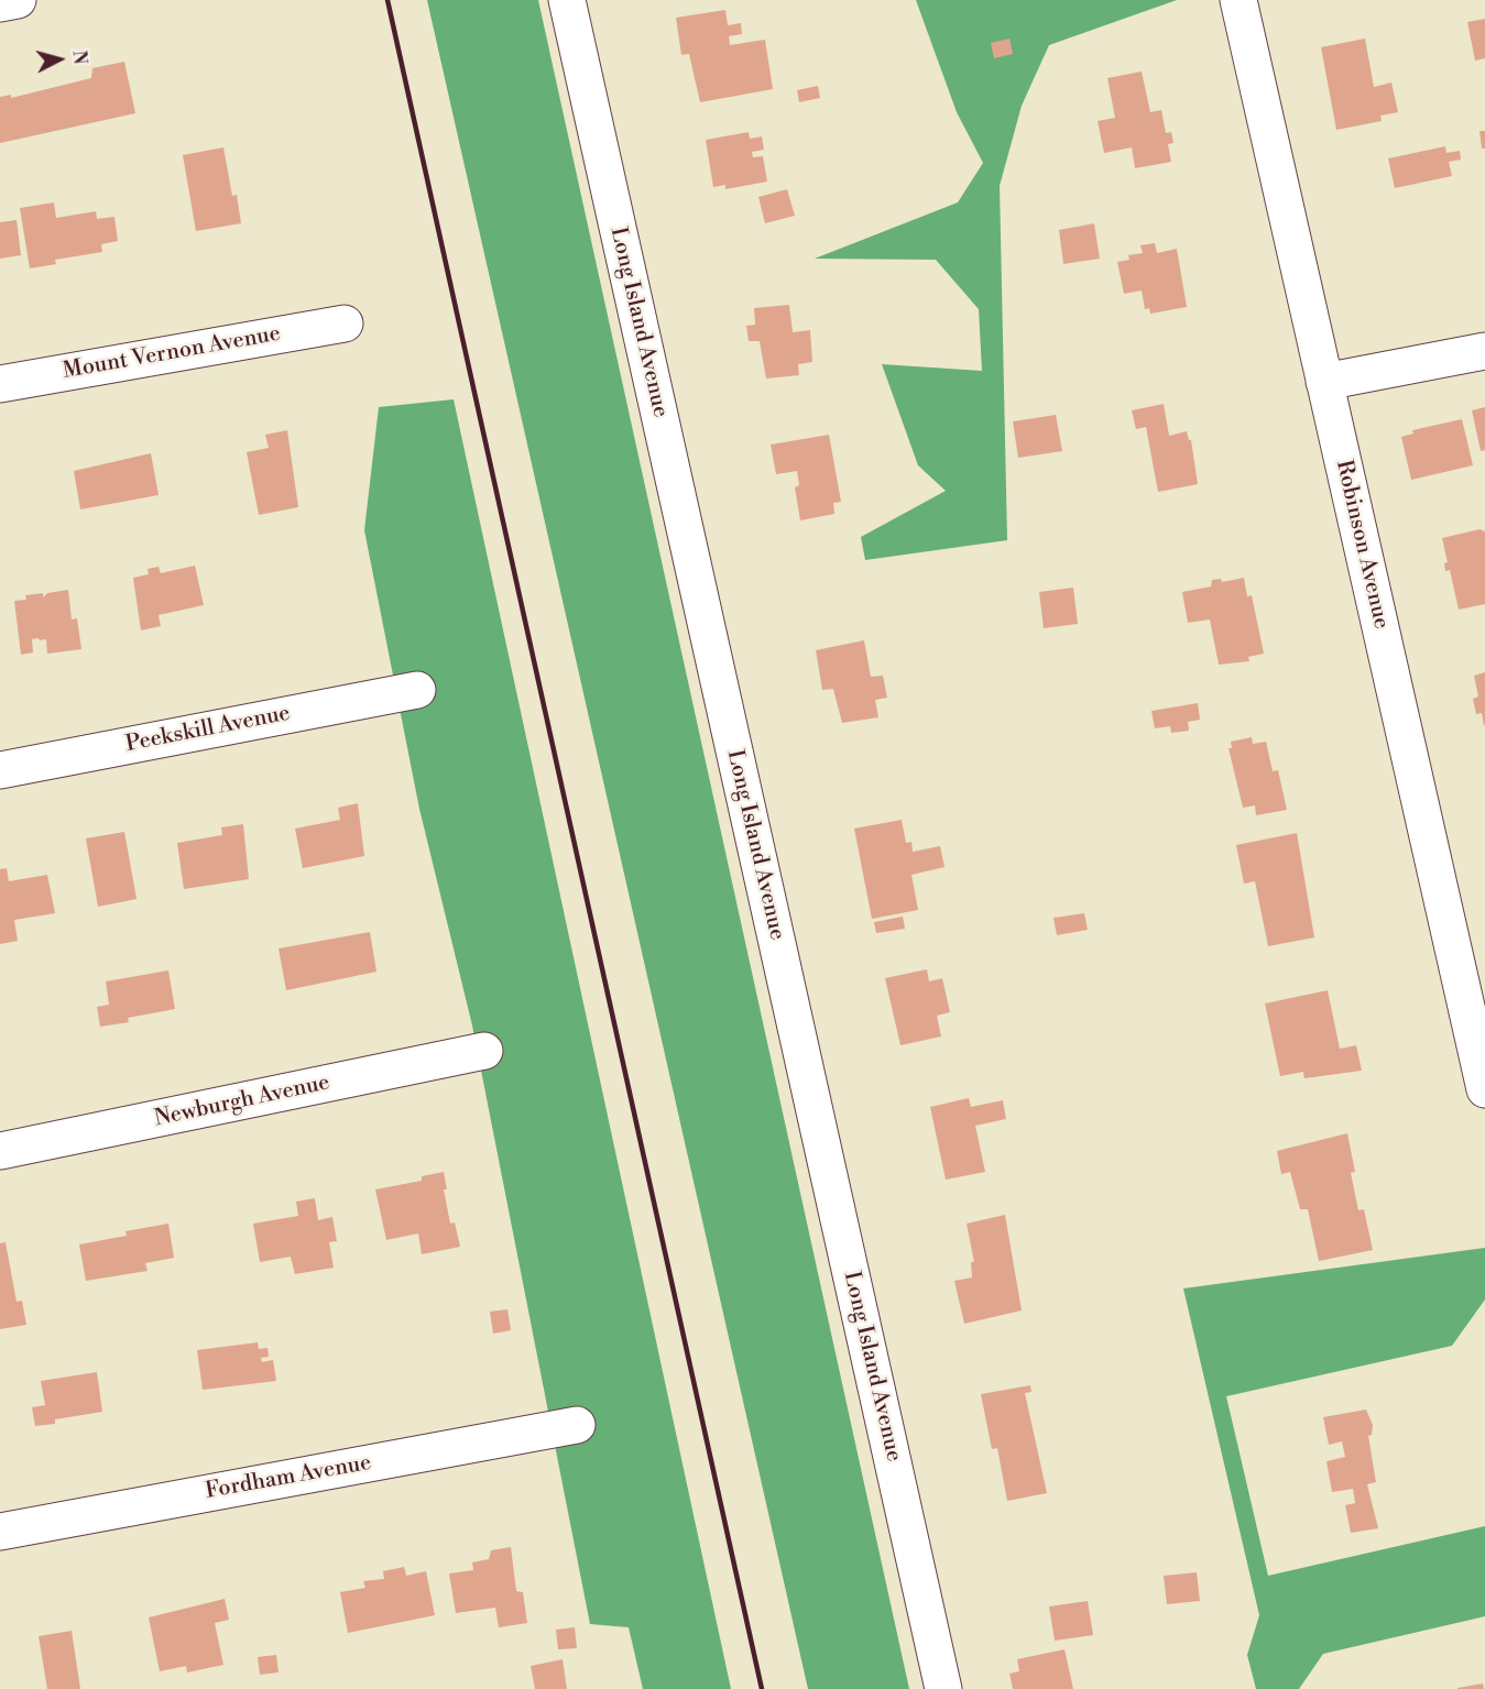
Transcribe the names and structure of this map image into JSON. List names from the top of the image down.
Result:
{
  "streets": {
    "street": [
      "Long Island Avenue",
      "Mount Vernon Avenue",
      "Robinson Avenue",
      "Peekskill Avenue",
      "Newburgh Avenue",
      "Fordham Avenue"
    ]
  },
  "north": "right"
}
